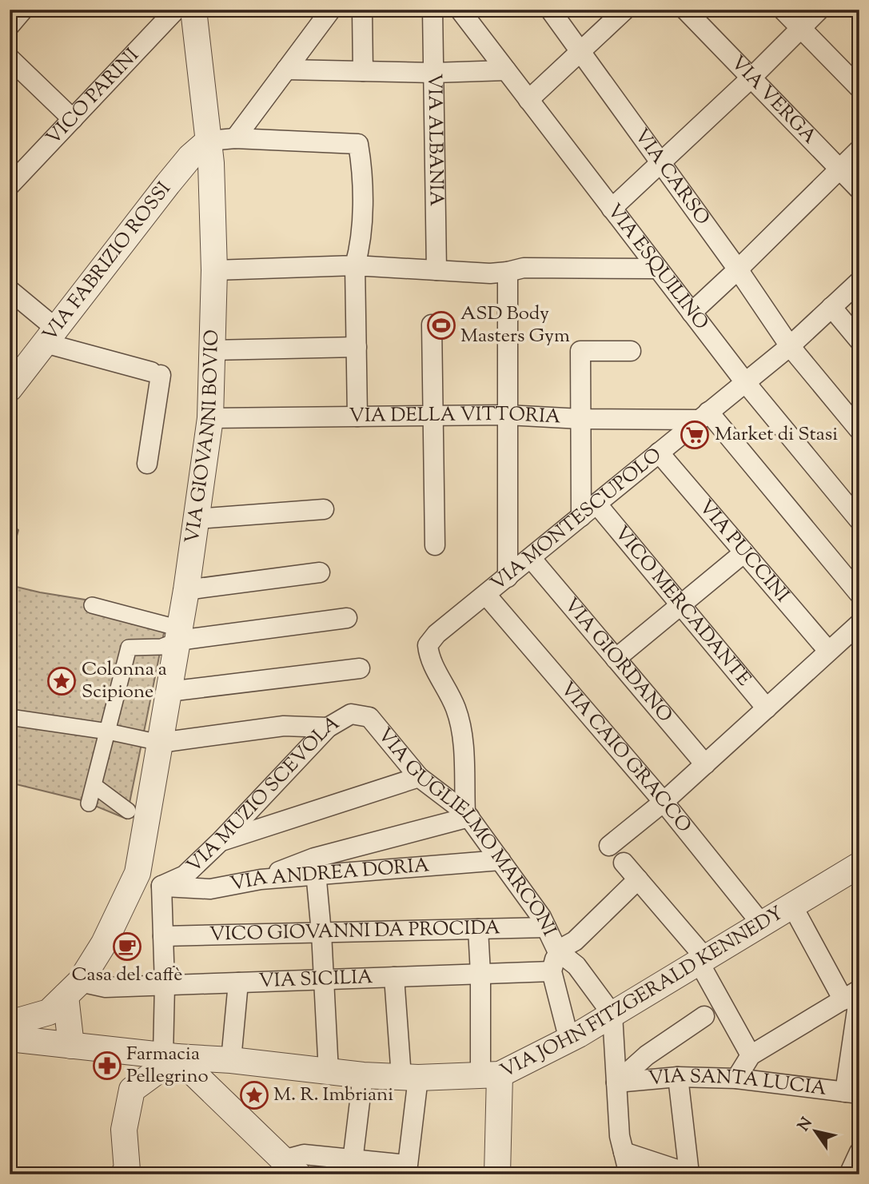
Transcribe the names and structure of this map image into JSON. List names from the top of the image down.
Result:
{
  "streets": {
    "street": [
      "VICO PARINI",
      "VIA VERGA",
      "VIA ALBANIA",
      "VIA CARSO",
      "VIA FABRIZIO ROSSI",
      "VIA ESQUILINO",
      "VIA DELLA VITTORIA",
      "VIA GIOVANNI BOVIO",
      "VIA MONTESCUPOLO",
      "VIA PUCCINI",
      "VICO MERCADANTE",
      "VIA GIORDANO",
      "VIA CAIO GRACCO",
      "VIA MUZIO SCEVOLA",
      "VIA GUGLIELMO MARCONI",
      "VIA ANDREA DORIA",
      "VICO GIOVANNI DA PROCIDA",
      "VIA SICILIA",
      "VIA JOHN FITZGERALD KENNEDY",
      "VIA SANTA LUCIA"
    ]
  },
  "crossings": [
    ["VIA CARSO", "VIA MONTESCUPOLO"],
    ["VIA FABRIZIO ROSSI", "VIA GIOVANNI BOVIO"],
    ["VIA ESQUILINO", "VIA MONTESCUPOLO"],
    ["VIA DELLA VITTORIA", "VIA GIOVANNI BOVIO"],
    ["VIA DELLA VITTORIA", "VIA MONTESCUPOLO"],
    ["VIA GIOVANNI BOVIO", "VIA SICILIA"],
    ["VIA MONTESCUPOLO", "VIA PUCCINI"],
    ["VIA MONTESCUPOLO", "VICO MERCADANTE"],
    ["VIA MONTESCUPOLO", "VIA GIORDANO"],
    ["VIA MONTESCUPOLO", "VIA CAIO GRACCO"],
    ["VIA MONTESCUPOLO", "VIA GUGLIELMO MARCONI"],
    ["VIA CAIO GRACCO", "VIA JOHN FITZGERALD KENNEDY"],
    ["VIA MUZIO SCEVOLA", "VIA GUGLIELMO MARCONI"],
    ["VIA MUZIO SCEVOLA", "VIA ANDREA DORIA"],
    ["VIA GUGLIELMO MARCONI", "VIA ANDREA DORIA"],
    ["VIA GUGLIELMO MARCONI", "VICO GIOVANNI DA PROCIDA"],
    ["VIA GUGLIELMO MARCONI", "VIA SICILIA"],
    ["VIA GUGLIELMO MARCONI", "VIA JOHN FITZGERALD KENNEDY"]
  ],
  "places": {
    "sports": ["ASD Body Masters Gym"],
    "supermarket": ["Market di Stasi"],
    "place": ["Colonna a Scipione", "M. R. Imbriani"],
    "cafe": ["Casa del caffè"],
    "pharmacy": ["Farmacia Pellegrino"]
  },
  "north": "top left"
}
